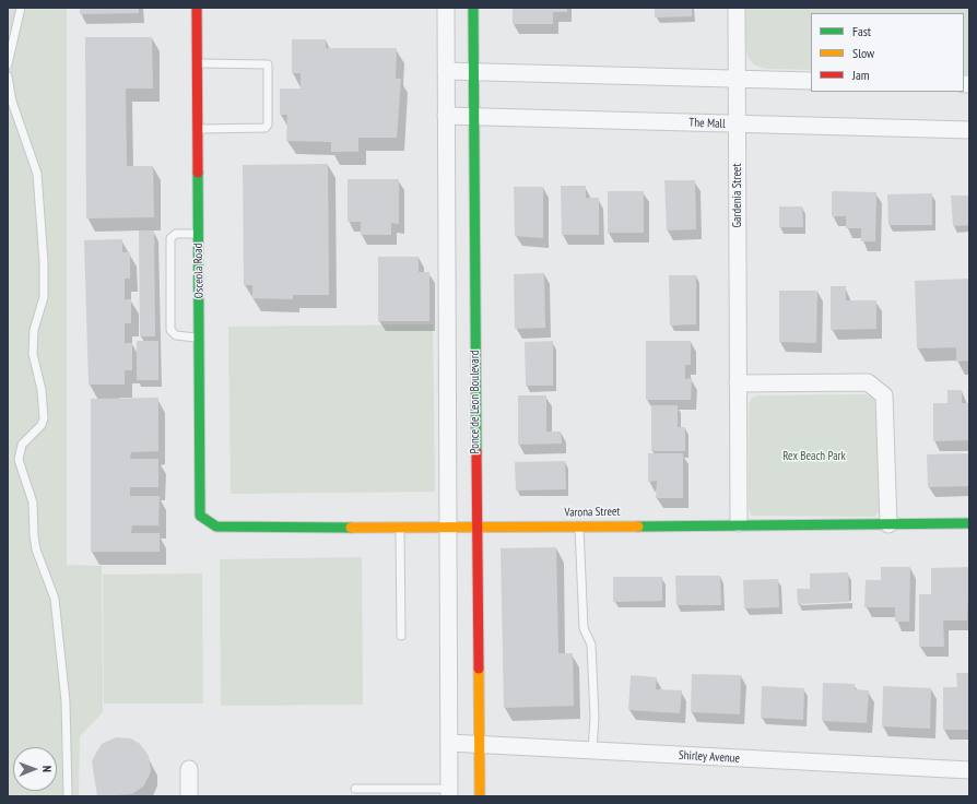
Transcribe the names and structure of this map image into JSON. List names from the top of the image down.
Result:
{
  "streets": {
    "street": [
      "The Mall",
      "Gardenia Street",
      "Osceola Road",
      "Ponce de Leon Boulevard",
      "Varona Street",
      "Shirley Avenue"
    ]
  },
  "crossings": [
    ["The Mall", "Gardenia Street"],
    ["The Mall", "Ponce de Leon Boulevard"],
    ["Gardenia Street", "Varona Street"],
    ["Osceola Road", "Varona Street"],
    ["Ponce de Leon Boulevard", "Varona Street"],
    ["Ponce de Leon Boulevard", "Shirley Avenue"]
  ],
  "parks": ["Rex Beach Park"],
  "legend": ["Fast", "Slow", "Jam"],
  "north": "right"
}
